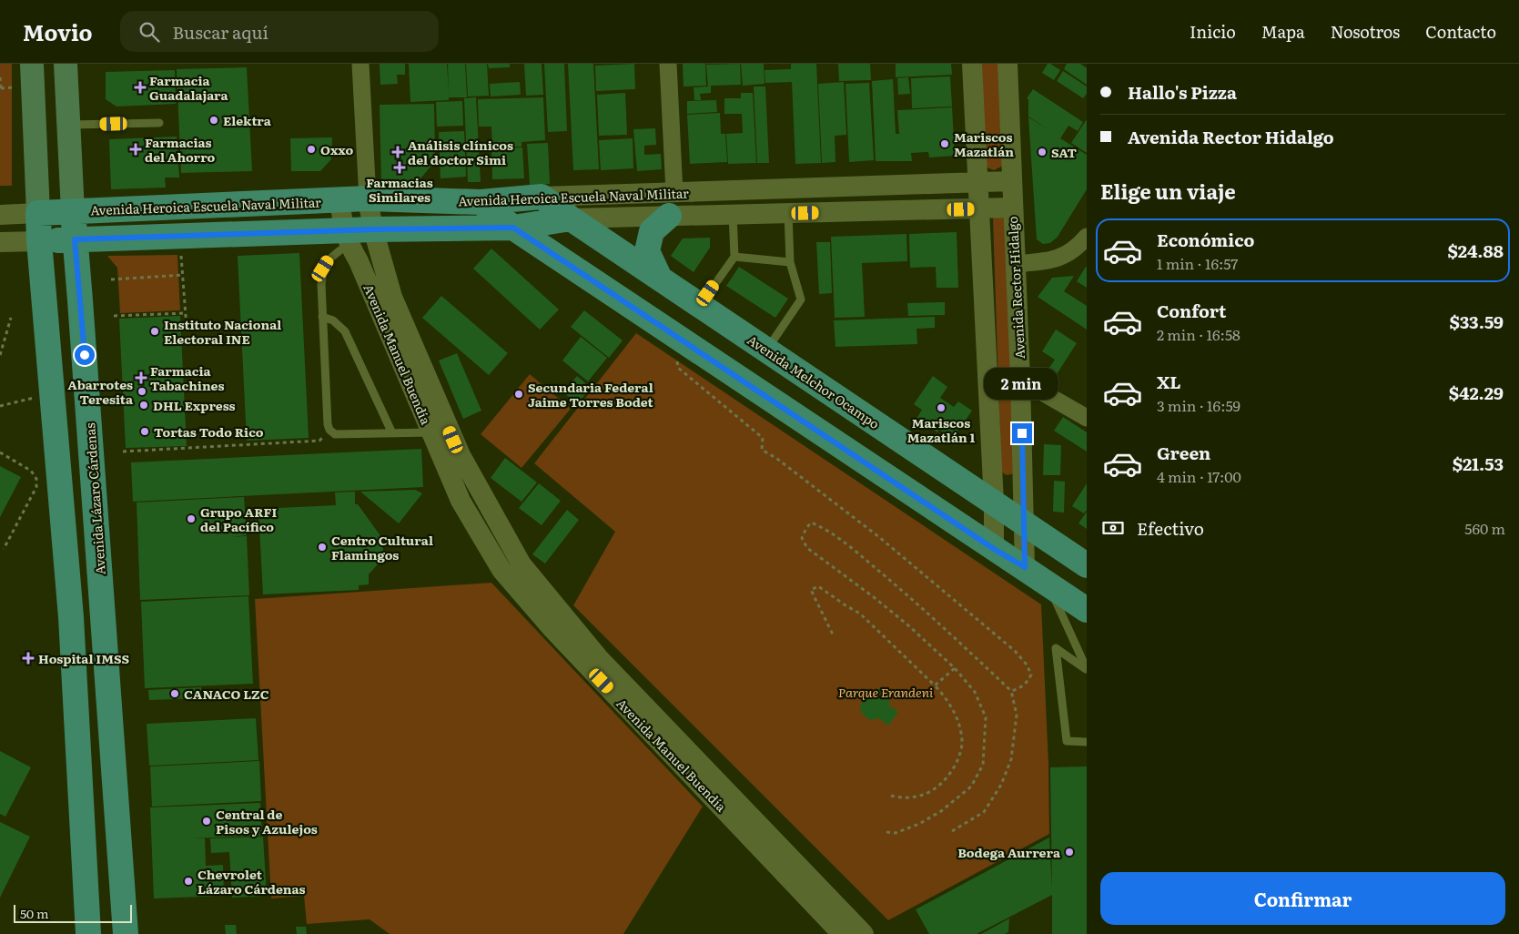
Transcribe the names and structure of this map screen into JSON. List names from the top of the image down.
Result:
{
  "streets": {
    "main road": ["Avenida Heroica Escuela Naval Militar", "Avenida Melchor Ocampo", "Avenida Lázaro Cárdenas"],
    "street": ["Avenida Rector Hidalgo", "Avenida Manuel Buendía"]
  },
  "crossings": [
    ["Avenida Heroica Escuela Naval Militar", "Avenida Rector Hidalgo"],
    ["Avenida Heroica Escuela Naval Militar", "Avenida Manuel Buendía"],
    ["Avenida Heroica Escuela Naval Militar", "Avenida Melchor Ocampo"],
    ["Avenida Heroica Escuela Naval Militar", "Avenida Lázaro Cárdenas"],
    ["Avenida Rector Hidalgo", "Avenida Melchor Ocampo"]
  ],
  "parks": ["Parque Erandeni"],
  "places": {
    "health": [
      "Farmacia Guadalajara",
      "Farmacias del Ahorro",
      "Análisis clínicos del doctor Simi",
      "Farmacias Similares",
      "Farmacia Tabachines",
      "Hospital IMSS"
    ],
    "other": [
      "Elektra",
      "Mariscos Mazatlán",
      "Oxxo",
      "SAT",
      "Instituto Nacional Electoral INE",
      "Abarrotes Teresita",
      "Secundaria Federal Jaime Torres Bodet",
      "DHL Express",
      "Mariscos Mazatlán 1",
      "Tortas Todo Rico",
      "Grupo ARFI del Pacífico",
      "Centro Cultural Flamingos",
      "CANACO LZC",
      "Central de Pisos y Azulejos",
      "Bodega Aurrera",
      "Chevrolet Lázaro Cárdenas"
    ]
  },
  "scale_bar": "50 m",
  "page": {
    "header": "Movio",
    "search": "Buscar aquí",
    "nav": [
      "Inicio",
      "Mapa",
      "Nosotros",
      "Contacto"
    ],
    "banner": ["Hallo's Pizza", "Avenida Rector Hidalgo"],
    "heading": "Elige un viaje",
    "list": [
      {
        "name": "Económico",
        "note": "1 min · 16:57",
        "value": "$24.88"
      },
      {
        "name": "Confort",
        "note": "2 min · 16:58",
        "value": "$33.59"
      },
      {
        "name": "XL",
        "note": "3 min · 16:59",
        "value": "$42.29"
      },
      {
        "name": "Green",
        "note": "4 min · 17:00",
        "value": "$21.53"
      }
    ],
    "bubble": "2 min",
    "pay": ["Efectivo", "560 m"],
    "buttons": "Confirmar",
    "scale": "50 m"
  }
}
